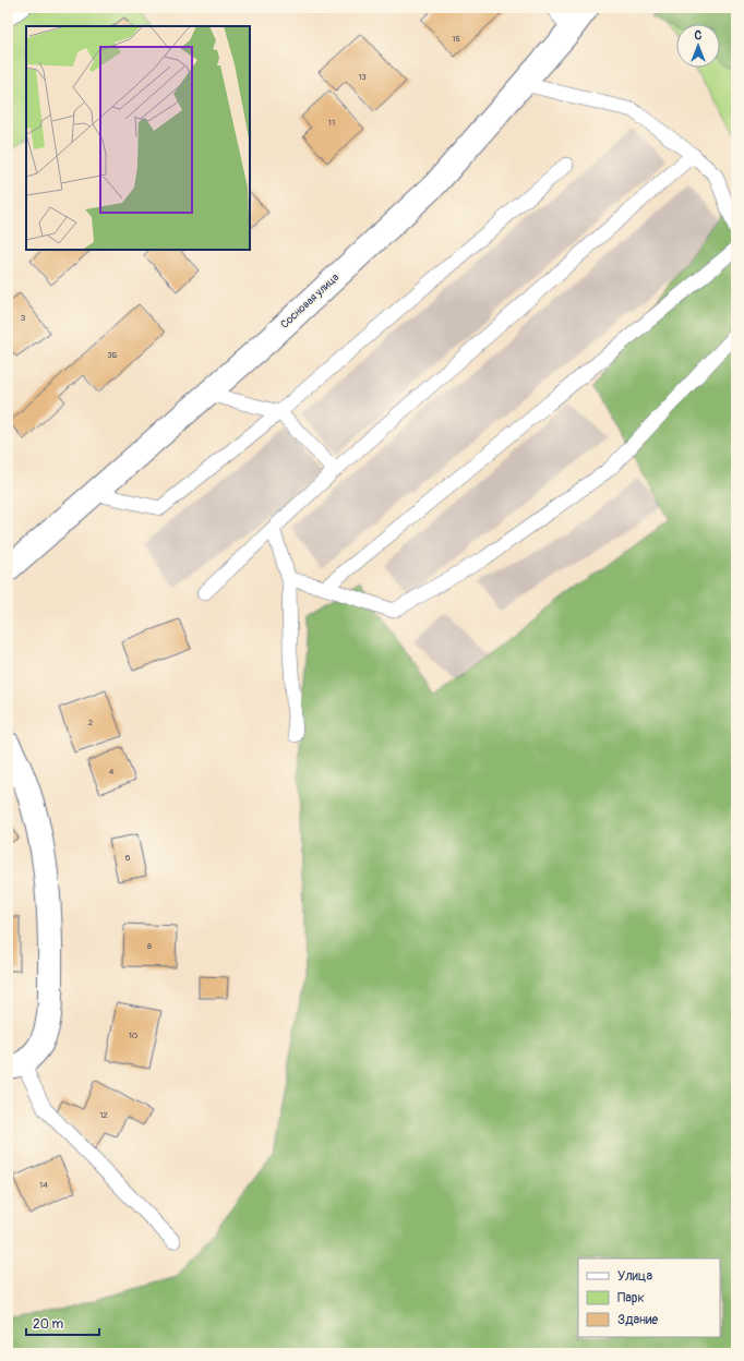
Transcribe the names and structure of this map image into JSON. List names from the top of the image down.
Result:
{
  "streets": {
    "street": ["Сосновая улица"]
  },
  "house_numbers": [
    "15",
    "13",
    "11",
    "3",
    "3Б",
    "2",
    "4",
    "6",
    "8",
    "10",
    "12",
    "14"
  ],
  "legend": ["Улица", "Парк", "Здание"],
  "scale_bar": "20 m",
  "north": "top"
}
